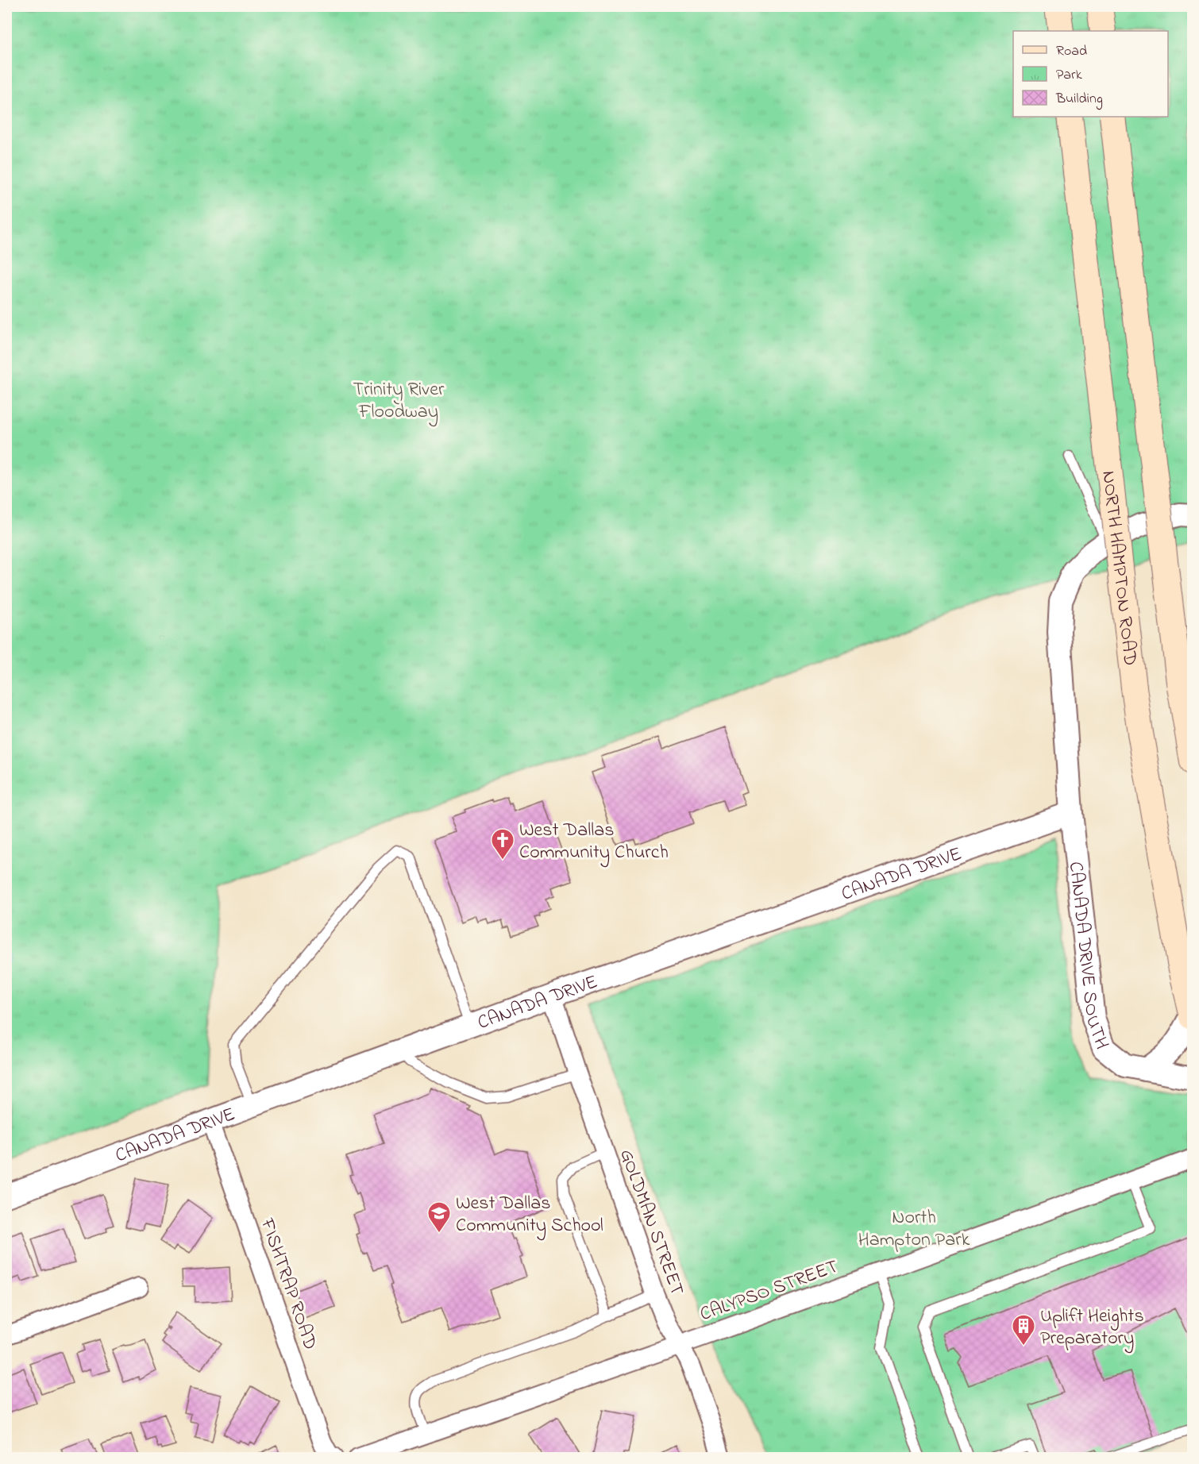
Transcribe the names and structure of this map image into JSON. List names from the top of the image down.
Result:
{
  "streets": {
    "main road": ["NORTH HAMPTON ROAD"],
    "street": [
      "CANADA DRIVE",
      "CANADA DRIVE SOUTH",
      "GOLDMAN STREET",
      "FISHTRAP ROAD",
      "CALYPSO STREET"
    ]
  },
  "crossings": [
    ["CANADA DRIVE", "CANADA DRIVE SOUTH"],
    ["CANADA DRIVE", "GOLDMAN STREET"],
    ["CANADA DRIVE", "FISHTRAP ROAD"],
    ["GOLDMAN STREET", "CALYPSO STREET"]
  ],
  "parks": ["Trinity River Floodway", "North Hampton Park"],
  "places": {
    "church": ["West Dallas Community Church"],
    "school or university": ["West Dallas Community School"],
    "building": ["Uplift Heights Preparatory"]
  },
  "legend": ["Road", "Park", "Building"]
}
